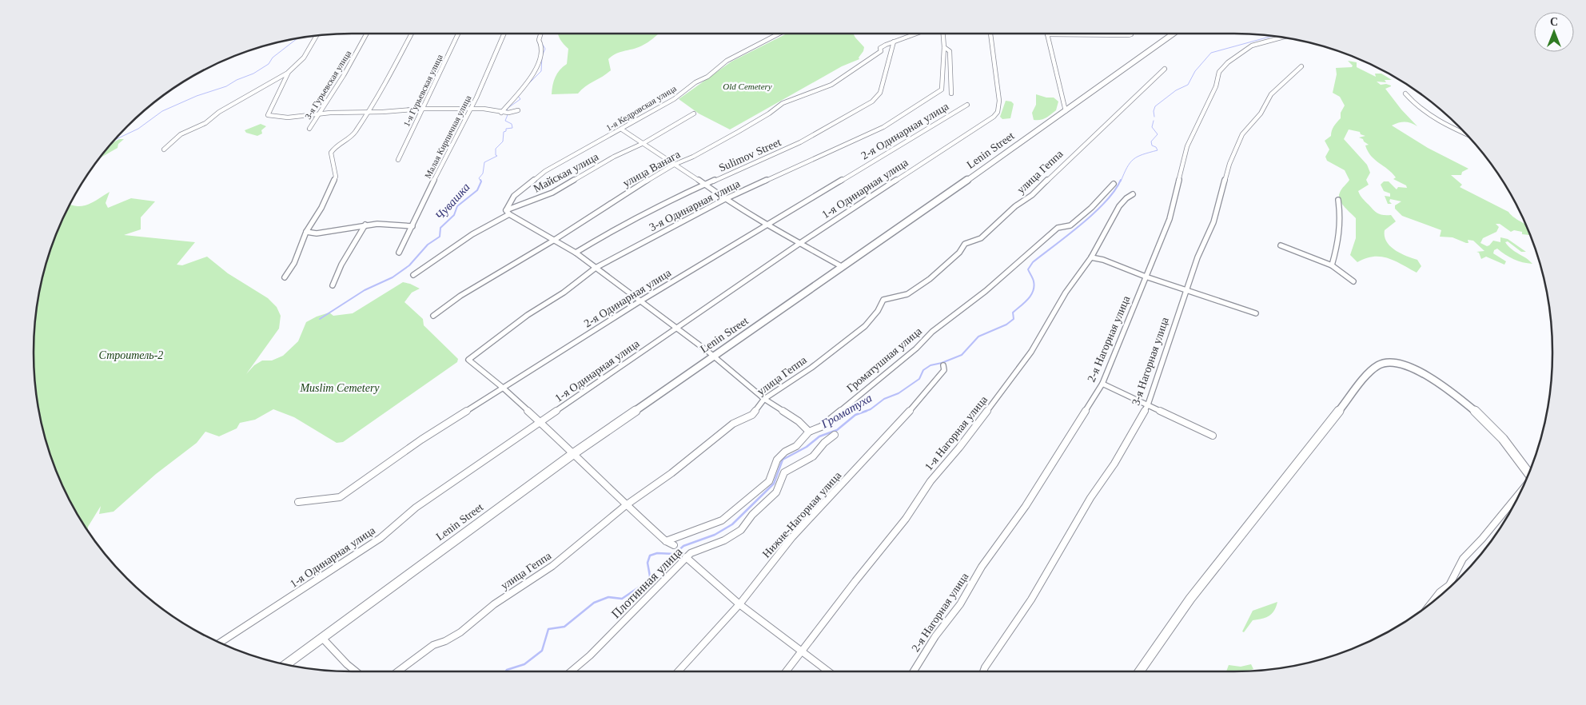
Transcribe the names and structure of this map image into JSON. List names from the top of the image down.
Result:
{
  "streets": {
    "main road": ["Lenin Street"],
    "street": [
      "3-я Гурьевская улица",
      "1-я Гурьевская улица",
      "1-я Кедровская улица",
      "2-я Одинарная улица",
      "Малая Кирпичная улица",
      "Sulimov Street",
      "улица Ванага",
      "улица Геппа",
      "Майская улица",
      "1-я Одинарная улица",
      "3-я Одинарная улица",
      "2-я Нагорная улица",
      "Громатушная улица",
      "3-я Нагорная улица",
      "1-я Нагорная улица",
      "Нижне-Нагорная улица",
      "Плотинная улица"
    ]
  },
  "crossings": [
    ["1-я Кедровская улица", "Майская улица"],
    ["2-я Одинарная улица", "3-я Одинарная улица"],
    ["Sulimov Street", "улица Ванага"]
  ],
  "water": ["Чувашка", "Громатуха"],
  "parks": ["Old Cemetery", "Строитель-2", "Muslim Cemetery"],
  "north": "top"
}
